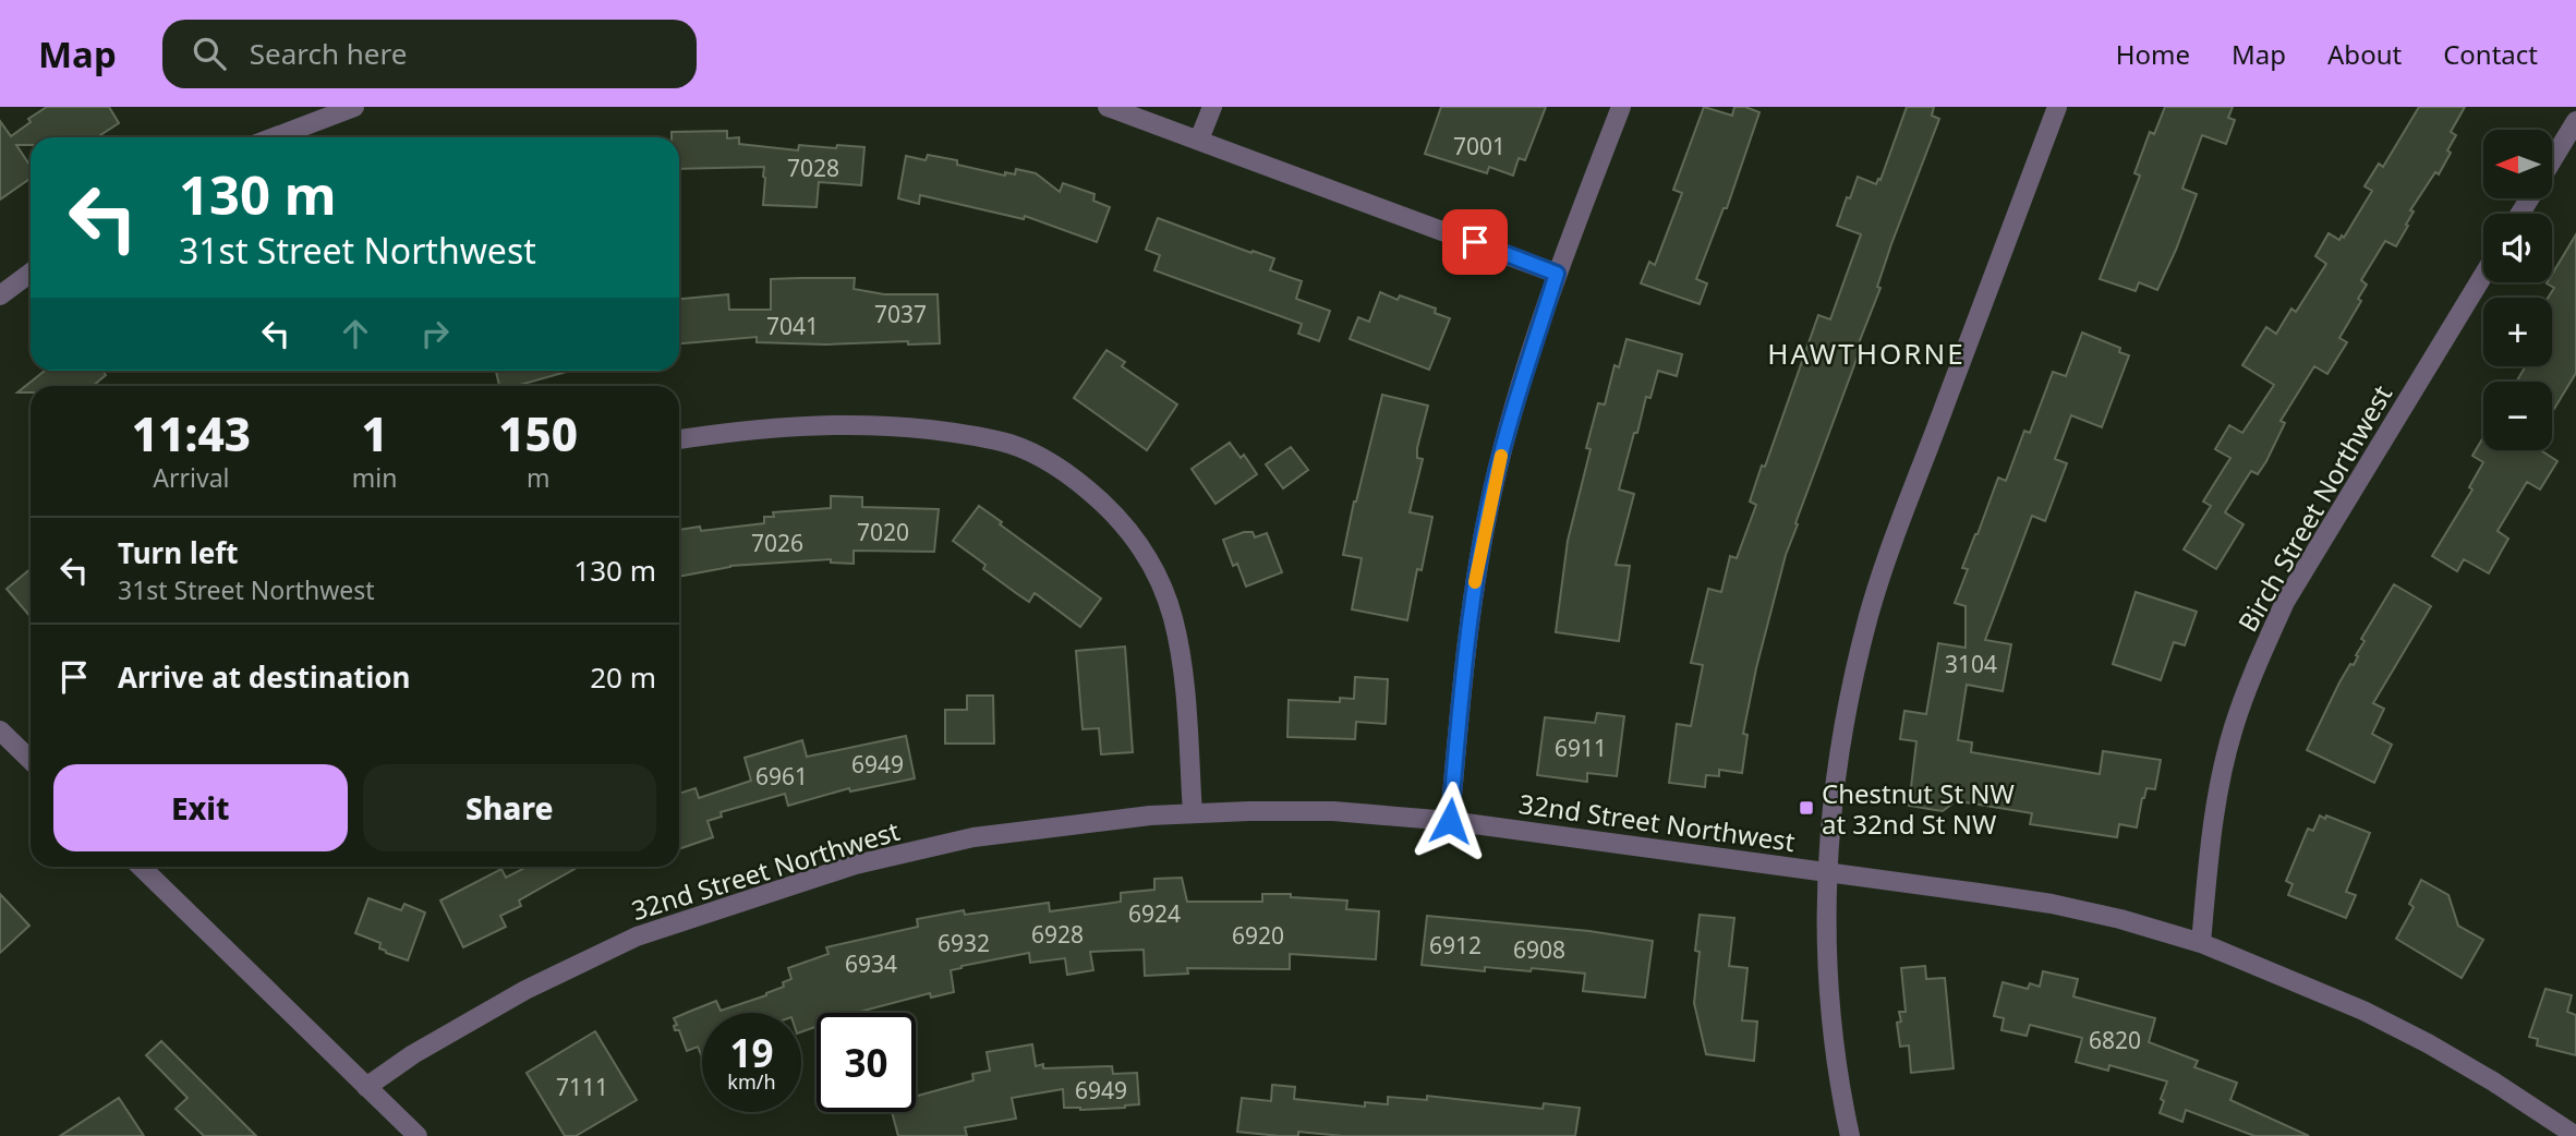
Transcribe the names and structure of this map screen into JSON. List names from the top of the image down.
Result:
{
  "streets": {
    "street": ["Birch Street Northwest", "32nd Street Northwest"]
  },
  "crossings": [
    ["Birch Street Northwest", "32nd Street Northwest"]
  ],
  "districts": ["HAWTHORNE"],
  "places": {
    "transit": ["Chestnut St NW at 32nd St NW"]
  },
  "house_numbers": [
    "7001",
    "7028",
    "7037",
    "7041",
    "7020",
    "7026",
    "3104",
    "6911",
    "6949",
    "6961",
    "6924",
    "6928",
    "6920",
    "6932",
    "6912",
    "6908",
    "6934",
    "6820",
    "7111",
    "6949"
  ],
  "north": "left",
  "page": {
    "header": "Map",
    "search": "Search here",
    "nav": [
      "Home",
      "Map",
      "About",
      "Contact"
    ],
    "map_buttons": ["+", "−"],
    "turn": ["130 m", "31st Street Northwest"],
    "eta": [
      "11:43",
      "Arrival",
      "1",
      "min",
      "150",
      "m"
    ],
    "list": [
      {
        "name": "Turn left",
        "note": "31st Street Northwest",
        "value": "130 m"
      },
      {
        "name": "Arrive at destination",
        "value": "20 m"
      }
    ],
    "buttons": ["Exit", "Share"],
    "speed": "19 km/h",
    "limit": "30"
  }
}
